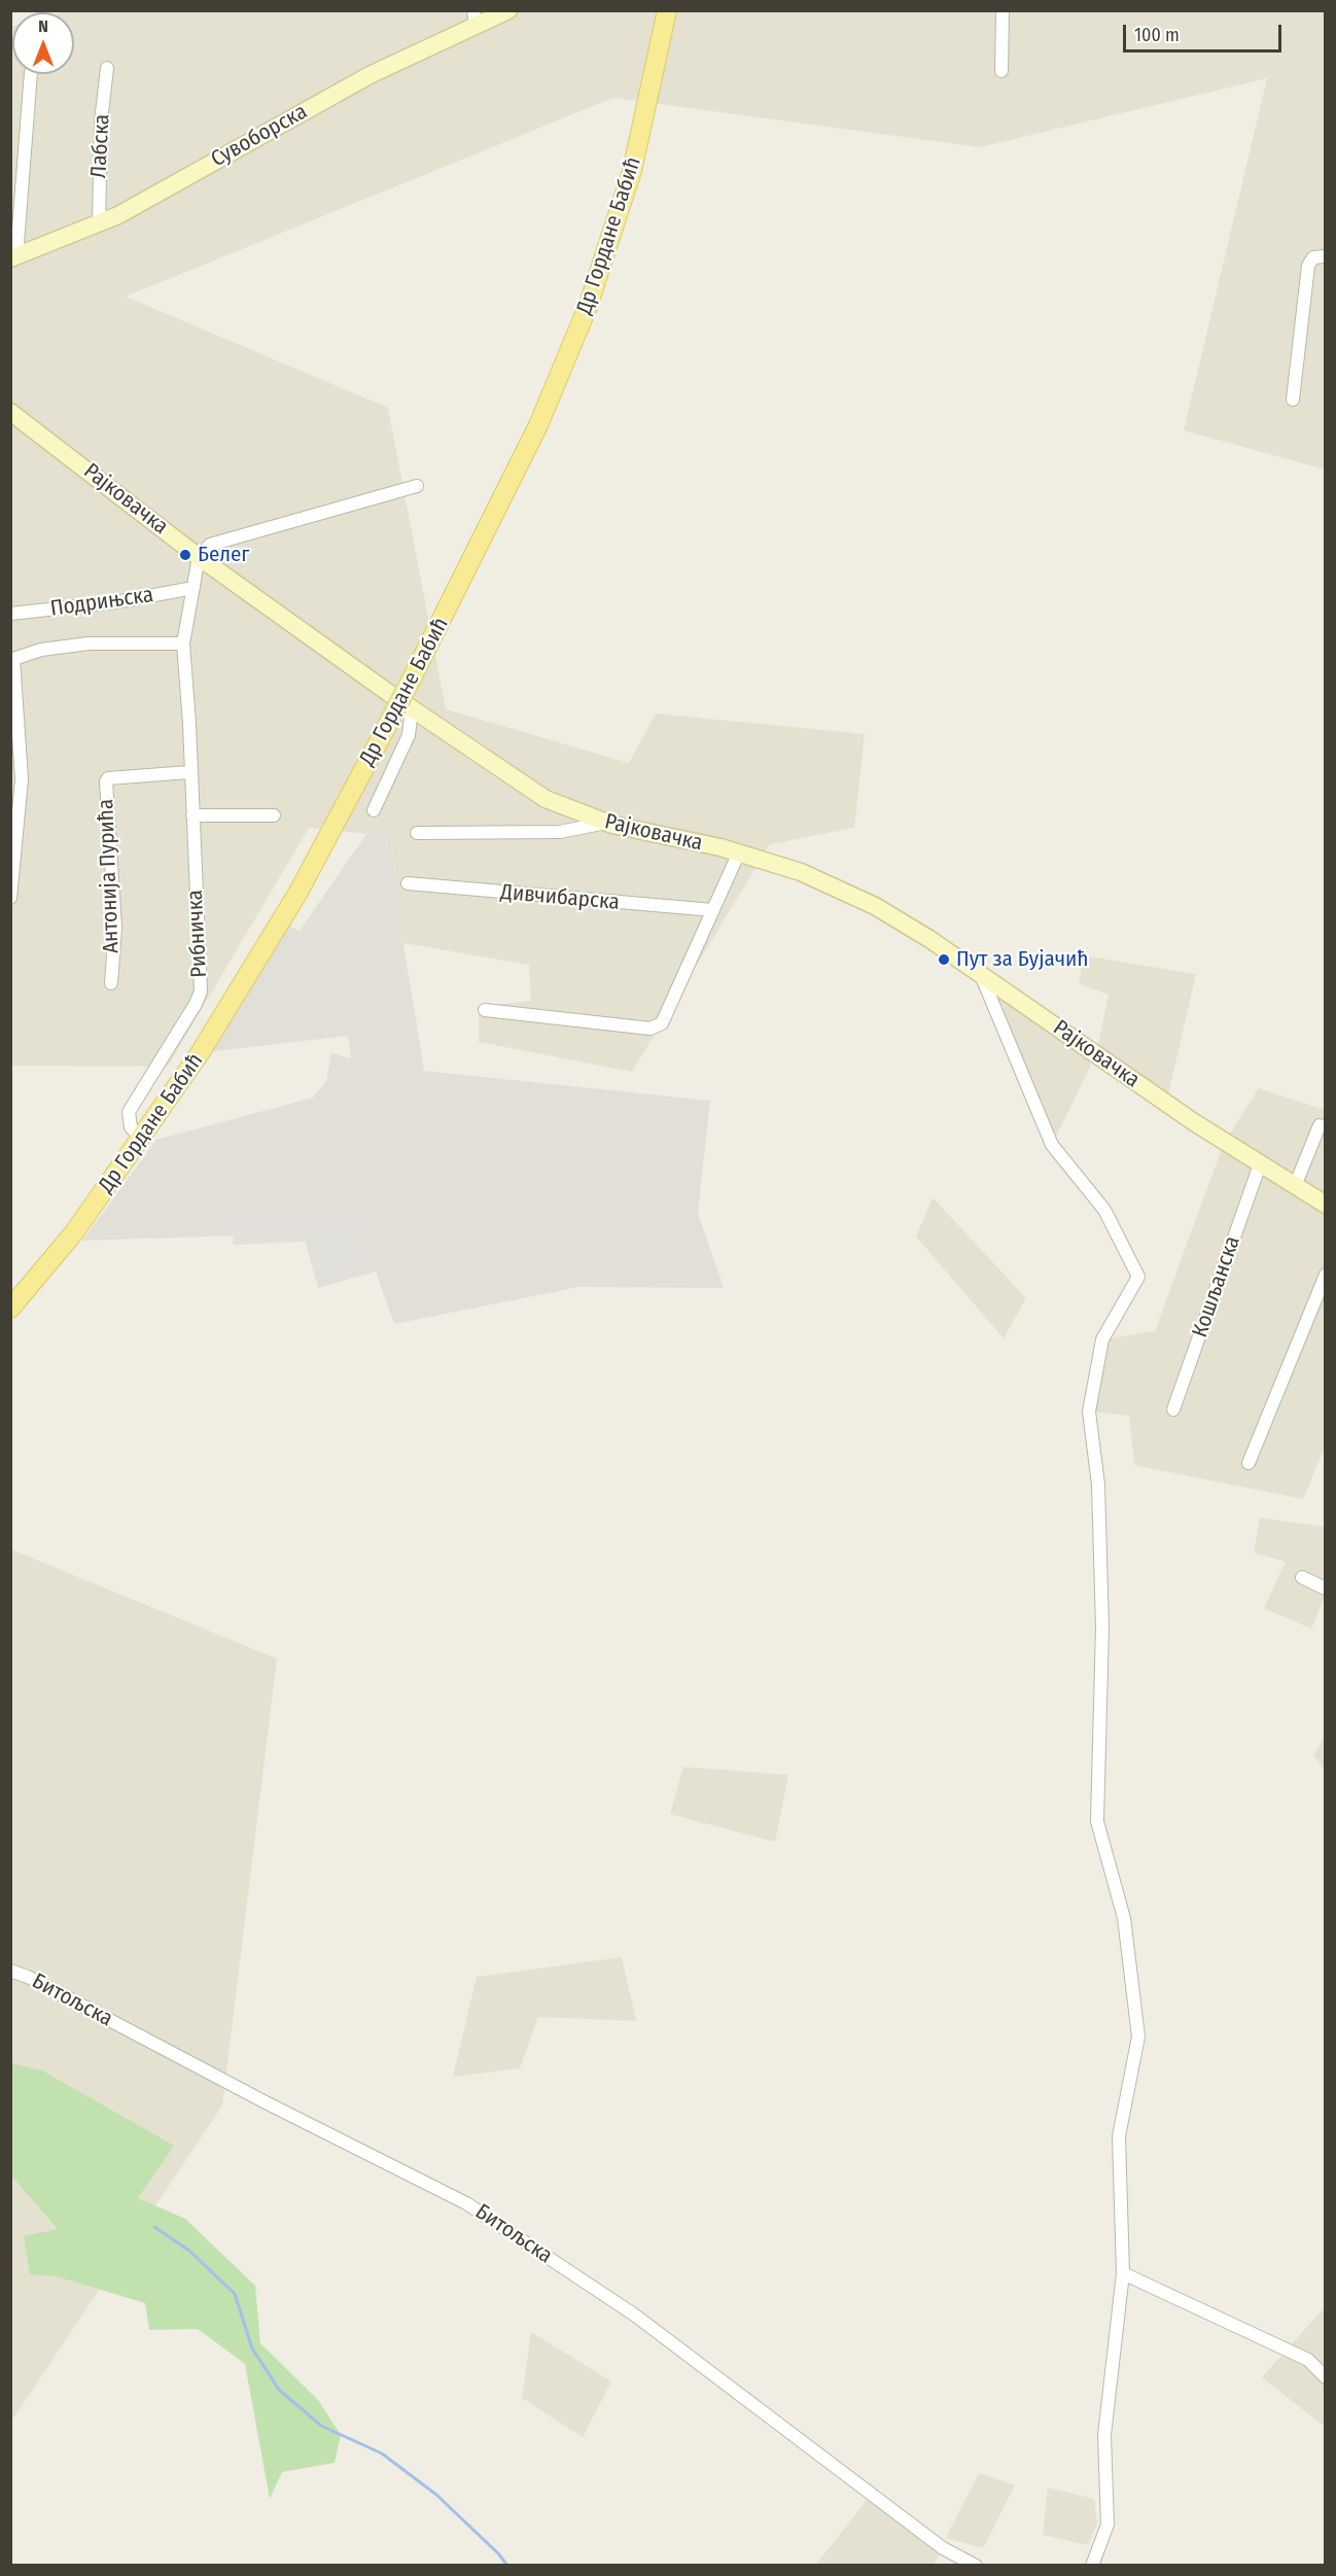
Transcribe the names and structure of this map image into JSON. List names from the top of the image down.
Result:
{
  "streets": {
    "main road": ["Сувоборска", "Др Гордане Бабић", "Рајковачка"],
    "street": [
      "Лабска",
      "Подрињска",
      "Антонија Пурића",
      "Дивчибарска",
      "Рибничка",
      "Кошљанска",
      "Битољска"
    ]
  },
  "crossings": [
    ["Сувоборска", "Лабска"],
    ["Др Гордане Бабић", "Рибничка"],
    ["Рајковачка", "Рибничка"],
    ["Рајковачка", "Кошљанска"],
    ["Подрињска", "Рибничка"],
    ["Антонија Пурића", "Рибничка"]
  ],
  "places": ["Белег", "Пут за Бујачић"],
  "scale_bar": "100 m",
  "north": "top"
}
